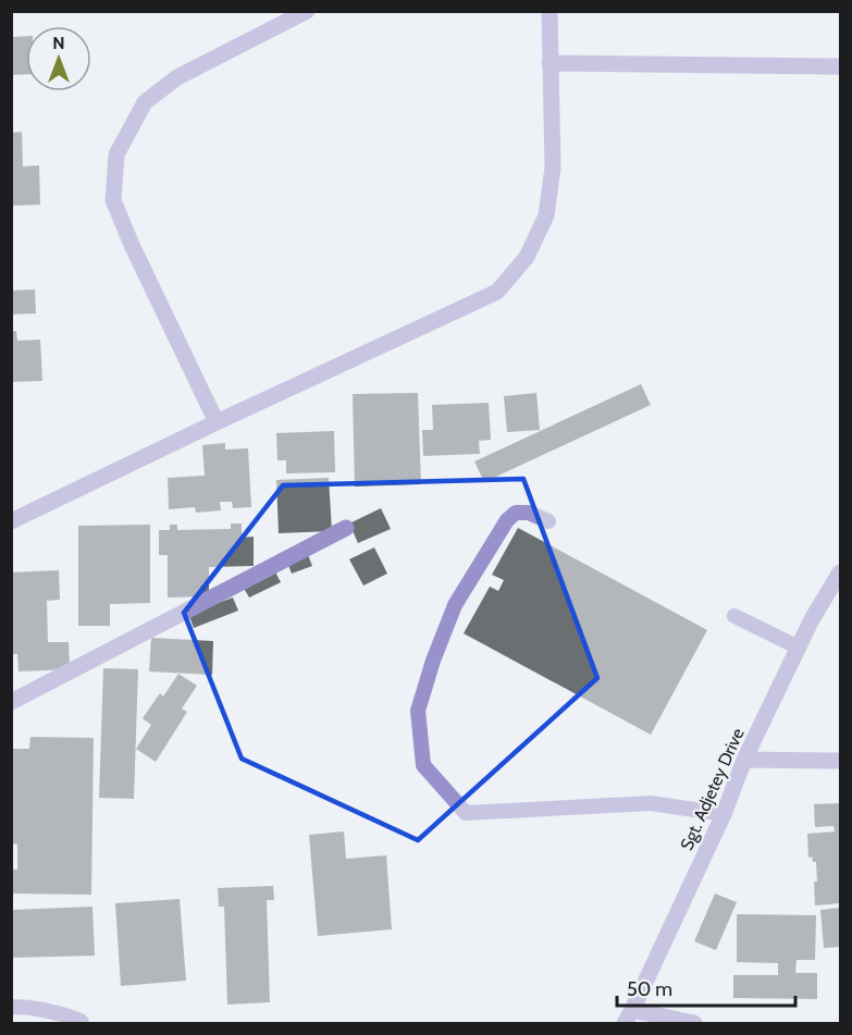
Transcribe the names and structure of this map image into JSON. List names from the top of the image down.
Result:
{
  "streets": {
    "street": ["Sgt. Adjetey Drive"]
  },
  "scale_bar": "50 m",
  "north": "top"
}
